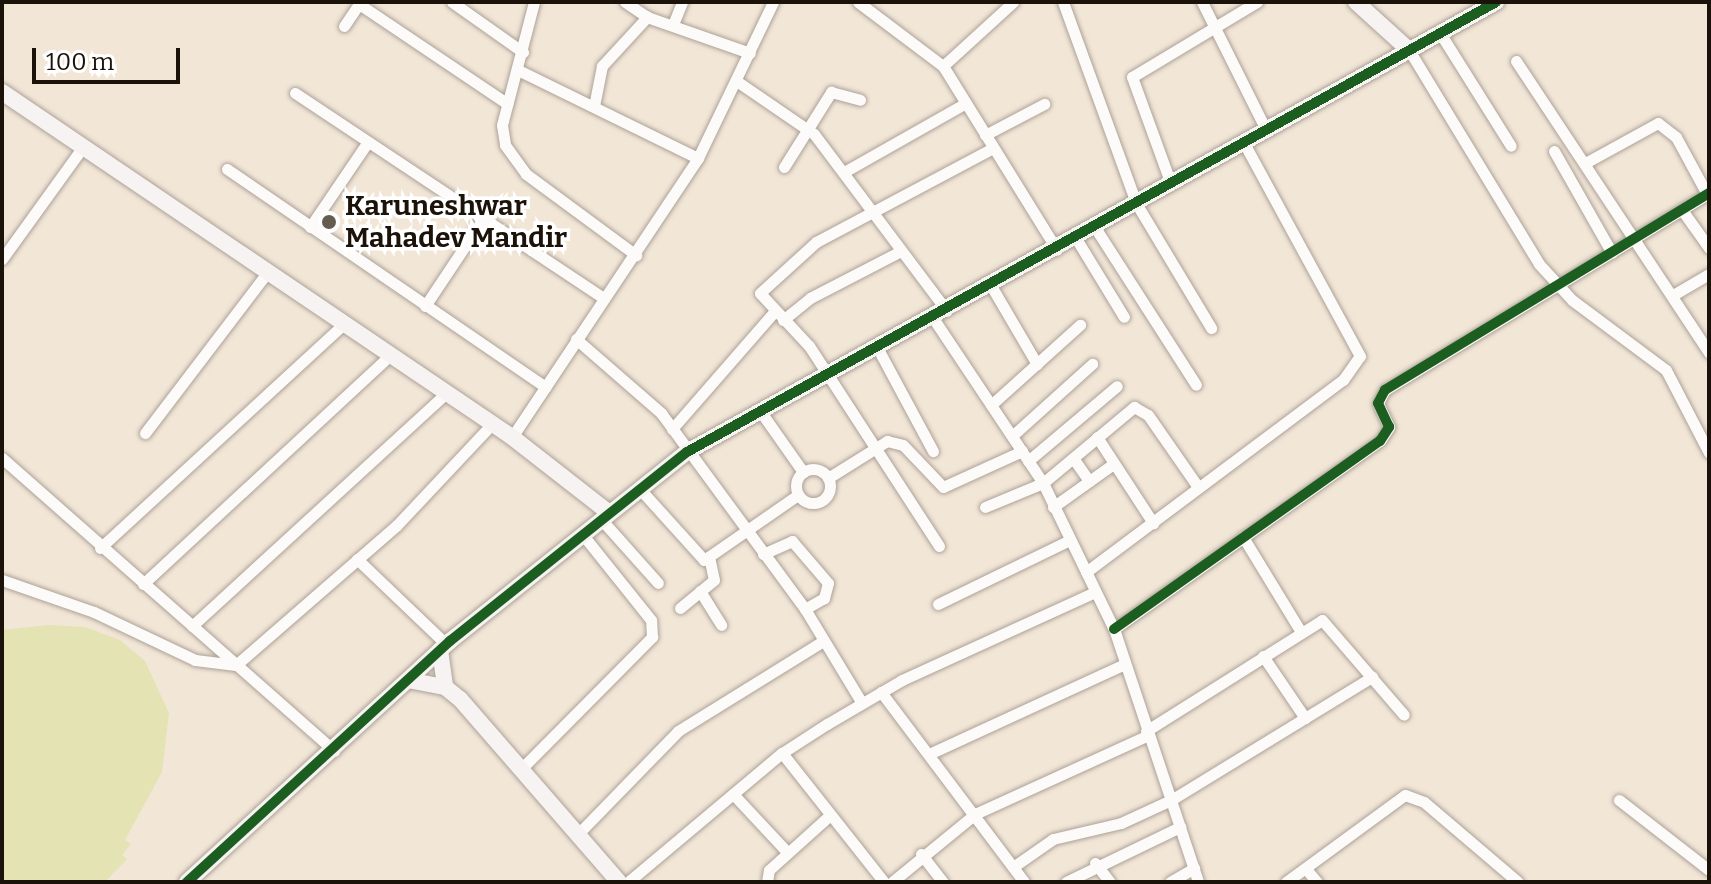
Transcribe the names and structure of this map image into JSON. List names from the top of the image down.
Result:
{
  "places": ["Karuneshwar Mahadev Mandir"],
  "scale_bar": "100 m"
}
